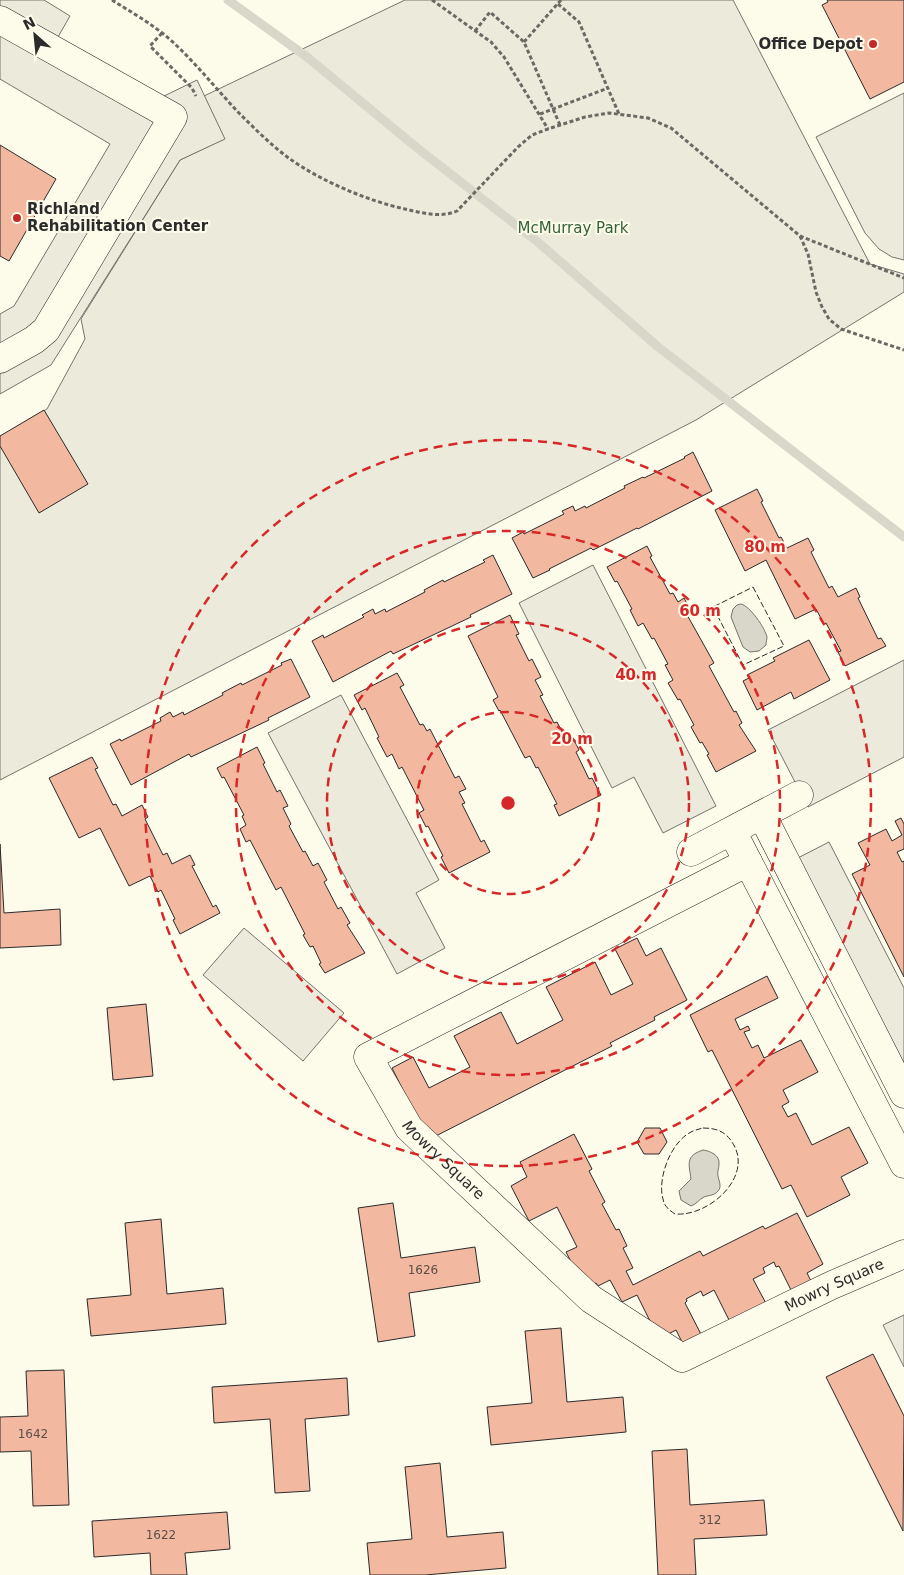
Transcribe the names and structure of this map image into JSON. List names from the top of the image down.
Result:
{
  "streets": {
    "street": ["Mowry Square"]
  },
  "parks": ["McMurray Park"],
  "places": ["Office Depot", "Richland Rehabilitation Center"],
  "house_numbers": [
    "1626",
    "1642",
    "312",
    "1622"
  ],
  "north": "top left",
  "rings": [
    "80 m",
    "60 m",
    "40 m",
    "20 m"
  ]
}
